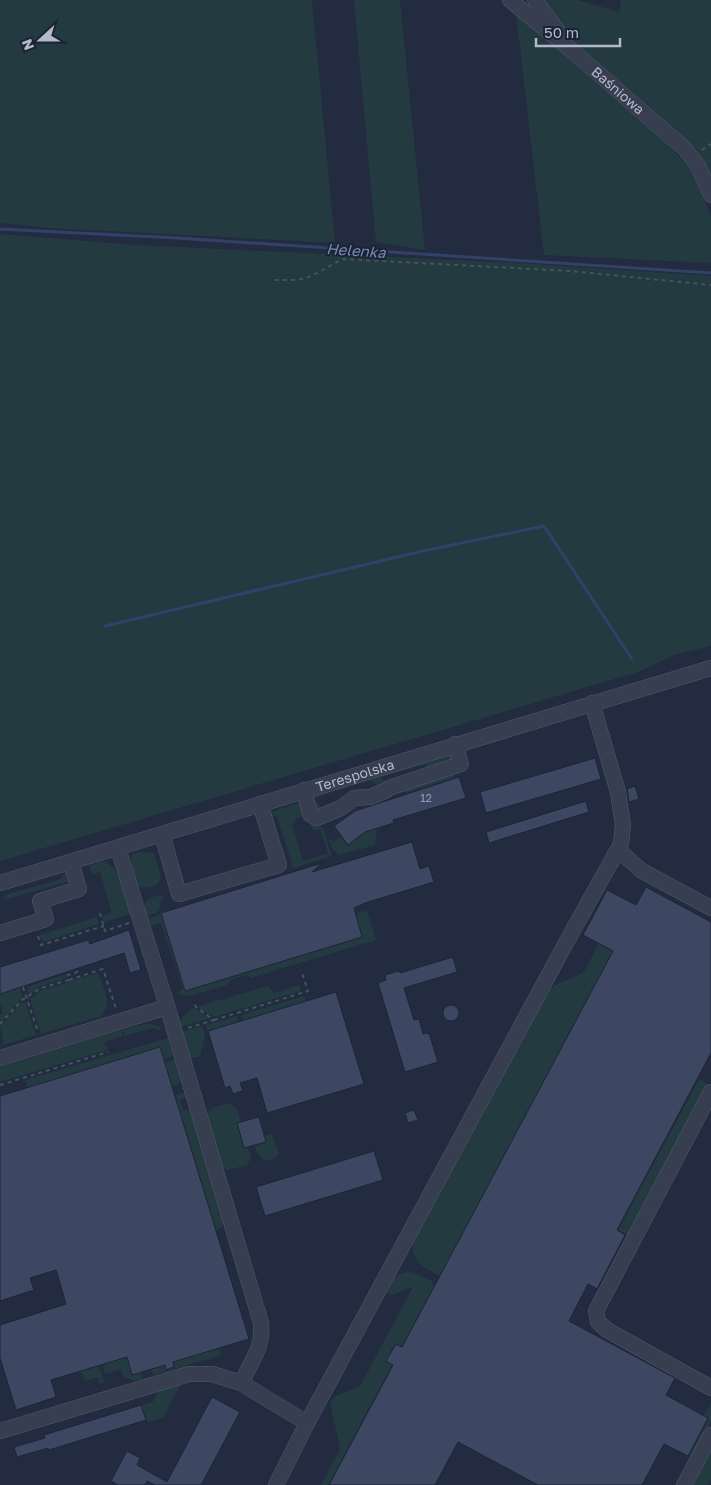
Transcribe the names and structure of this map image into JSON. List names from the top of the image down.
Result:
{
  "streets": {
    "street": ["Baśniowa", "Terespolska"]
  },
  "water": ["Helenka"],
  "house_numbers": ["12"],
  "scale_bar": "50 m",
  "north": "left"
}
